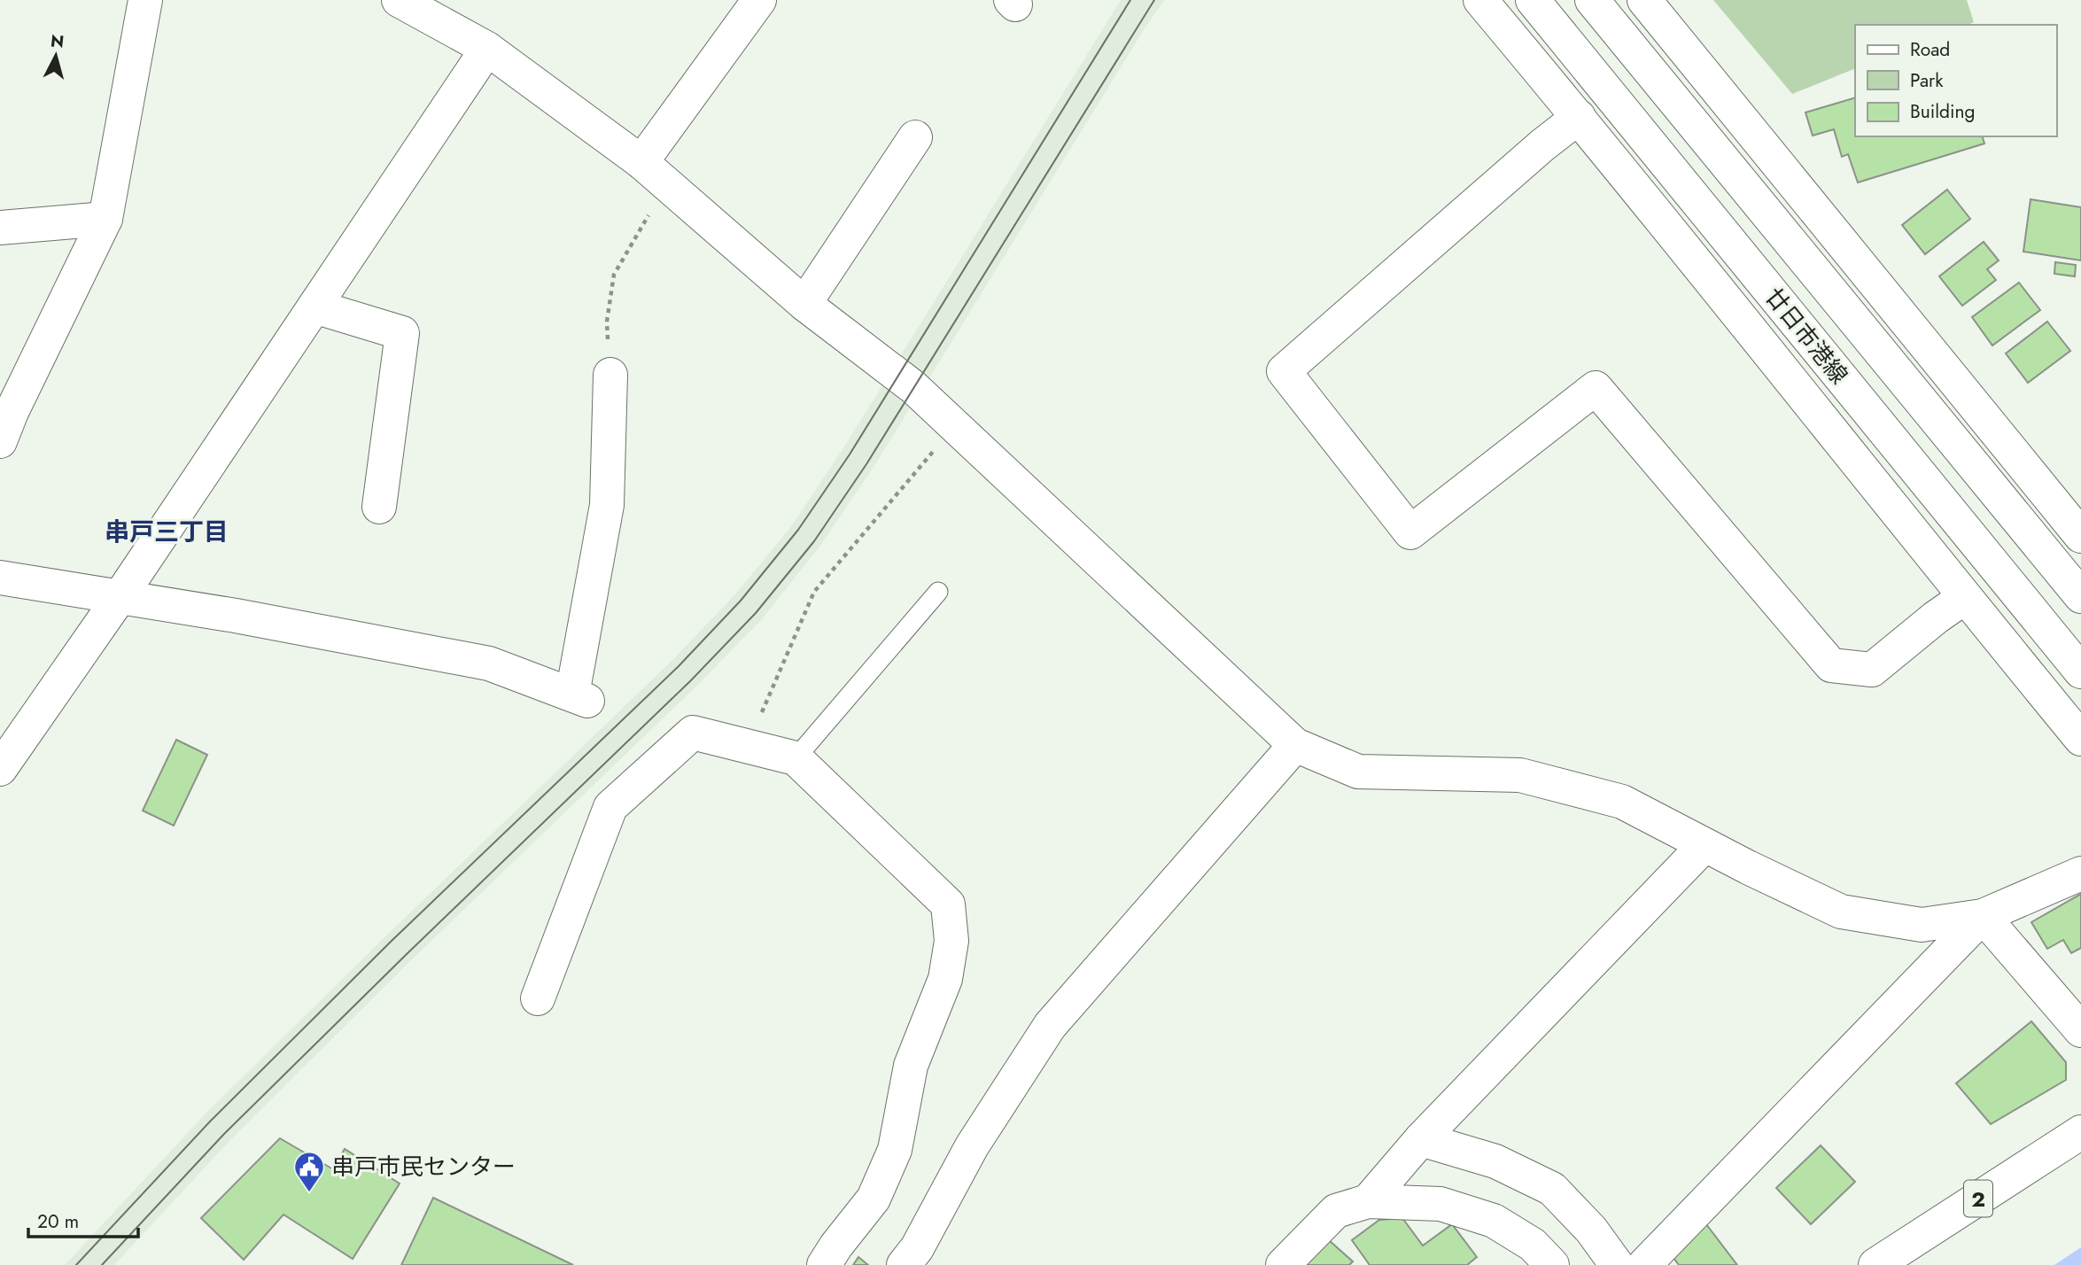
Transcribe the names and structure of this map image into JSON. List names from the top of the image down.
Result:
{
  "streets": {
    "main road": ["廿日市港線", "2"]
  },
  "districts": ["串戸三丁目"],
  "places": {
    "public building": ["串戸市民センター"]
  },
  "legend": ["Road", "Park", "Building"],
  "scale_bar": "20 m",
  "north": "top"
}
